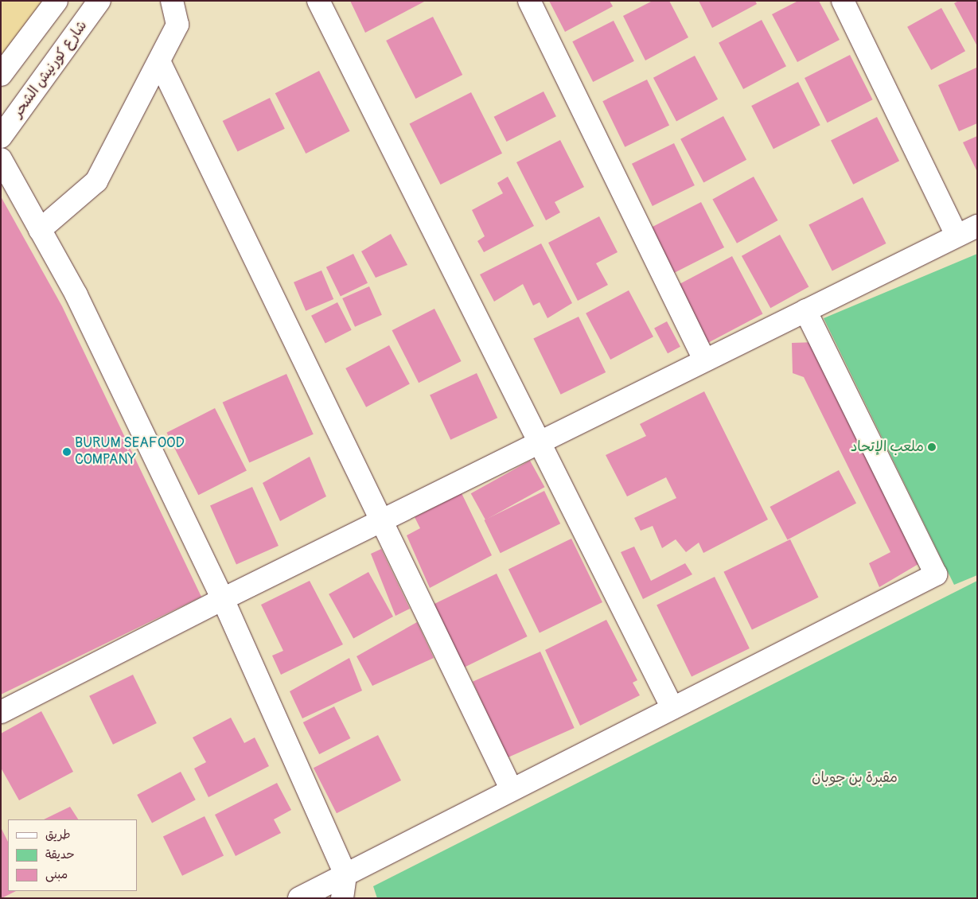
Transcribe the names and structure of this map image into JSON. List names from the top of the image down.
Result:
{
  "streets": {
    "street": ["شارع كورنيش الشحر"]
  },
  "parks": ["مقبرة بن جوبان"],
  "places": ["ملعب الإتحاد", "BURUM SEAFOOD COMPANY"],
  "legend": ["طريق", "حديقة", "مبنى"]
}
